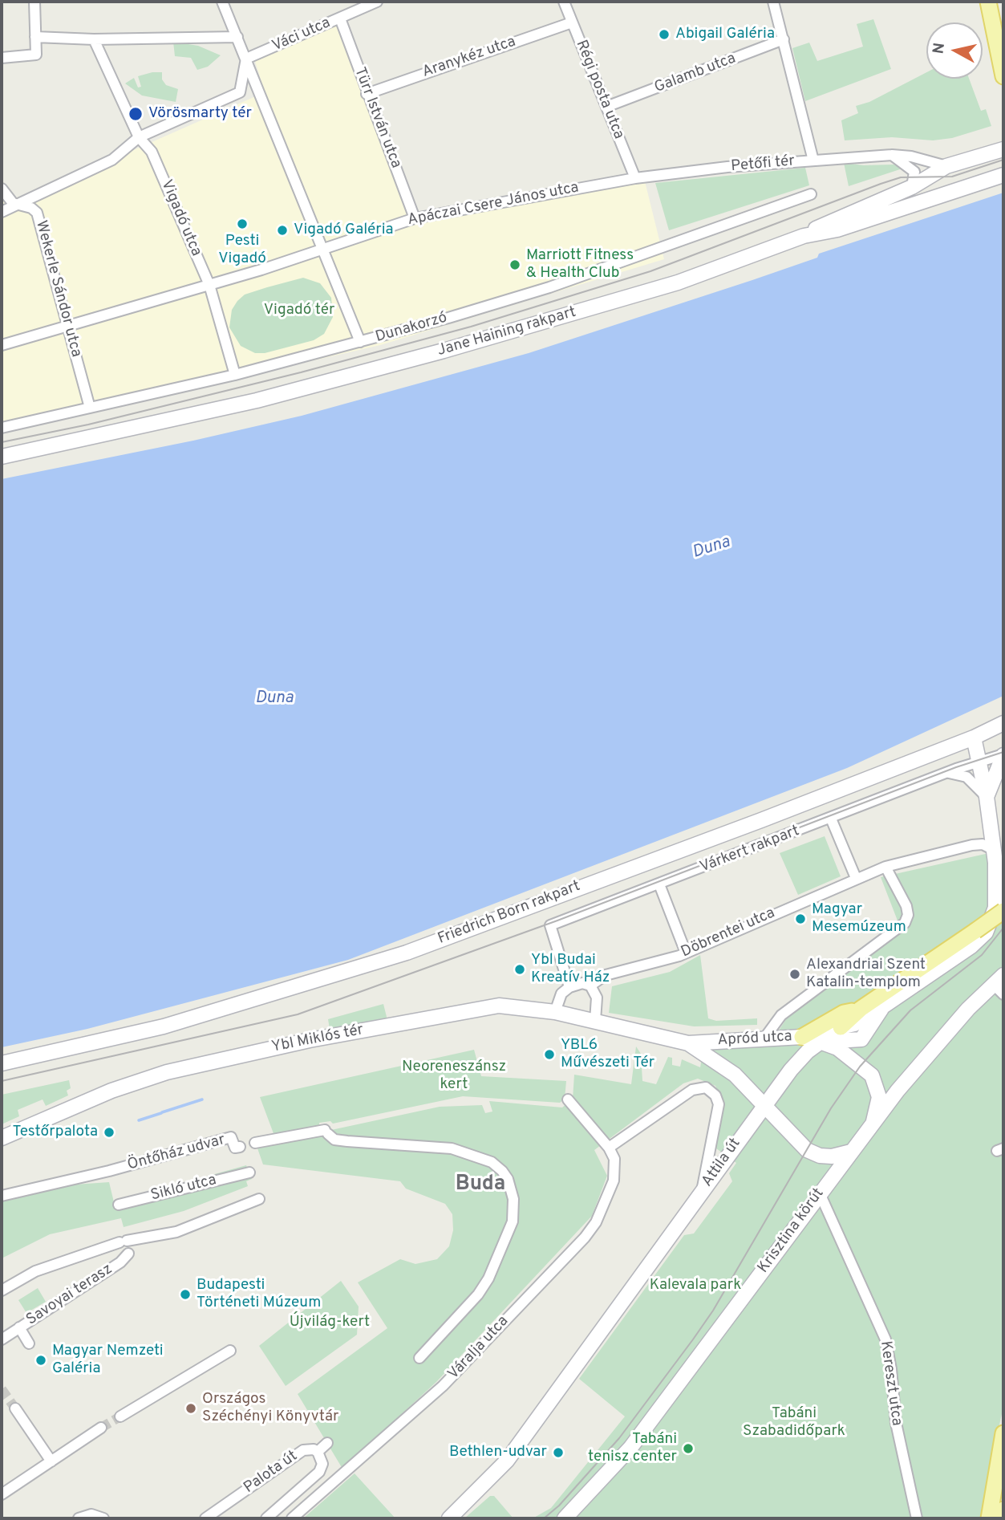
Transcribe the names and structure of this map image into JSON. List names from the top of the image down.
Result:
{
  "streets": {
    "main road": [
      "Jane Haining rakpart",
      "Friedrich Born rakpart",
      "Ybl Miklós tér",
      "Apród utca",
      "Attila út",
      "Krisztina körút"
    ],
    "street": [
      "Váci utca",
      "Aranykéz utca",
      "Galamb utca",
      "Régi posta utca",
      "Türr István utca",
      "Petőfi tér",
      "Apáczai Csere János utca",
      "Vigadó utca",
      "Wekerle Sándor utca",
      "Dunakorzó",
      "Várkert rakpart",
      "Döbrentei utca",
      "Öntőház udvar",
      "Sikló utca",
      "Savoyai terasz",
      "Váralja utca",
      "Kereszt utca",
      "Palota út"
    ]
  },
  "crossings": [
    ["Váci utca", "Türr István utca"],
    ["Aranykéz utca", "Régi posta utca"],
    ["Aranykéz utca", "Türr István utca"],
    ["Galamb utca", "Régi posta utca"],
    ["Régi posta utca", "Petőfi tér"],
    ["Régi posta utca", "Apáczai Csere János utca"],
    ["Türr István utca", "Apáczai Csere János utca"],
    ["Petőfi tér", "Apáczai Csere János utca"],
    ["Wekerle Sándor utca", "Dunakorzó"],
    ["Várkert rakpart", "Döbrentei utca"],
    ["Döbrentei utca", "Attila út"],
    ["Ybl Miklós tér", "Apród utca"],
    ["Apród utca", "Attila út"],
    ["Apród utca", "Krisztina körút"],
    ["Attila út", "Krisztina körút"],
    ["Krisztina körút", "Kereszt utca"]
  ],
  "districts": ["Buda"],
  "water": ["Duna"],
  "parks": [
    "Vigadó tér",
    "Neoreneszánsz kert",
    "Kalevala park",
    "Újvilág-kert",
    "Tabáni Szabadidőpark"
  ],
  "places": [
    "Abigail Galéria",
    "Vörösmarty tér",
    "Pesti Vigadó",
    "Vigadó Galéria",
    "Marriott Fitness & Health Club",
    "Magyar Mesemúzeum",
    "Ybl Budai Kreatív Ház",
    "Alexandriai Szent Katalin-templom",
    "YBL6 Művészeti Tér",
    "Testőrpalota",
    "Budapesti Történeti Múzeum",
    "Magyar Nemzeti Galéria",
    "Országos Széchényi Könyvtár",
    "Tabáni tenisz center",
    "Bethlen-udvar"
  ],
  "north": "left"
}
